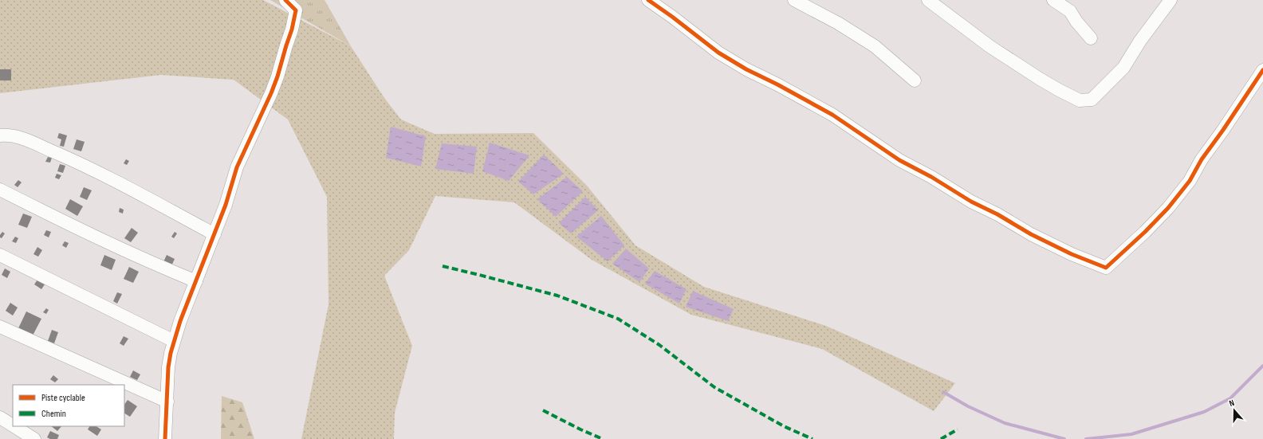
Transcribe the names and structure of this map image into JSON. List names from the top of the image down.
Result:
{
  "legend": ["Piste cyclable", "Chemin"],
  "north": "top"
}
